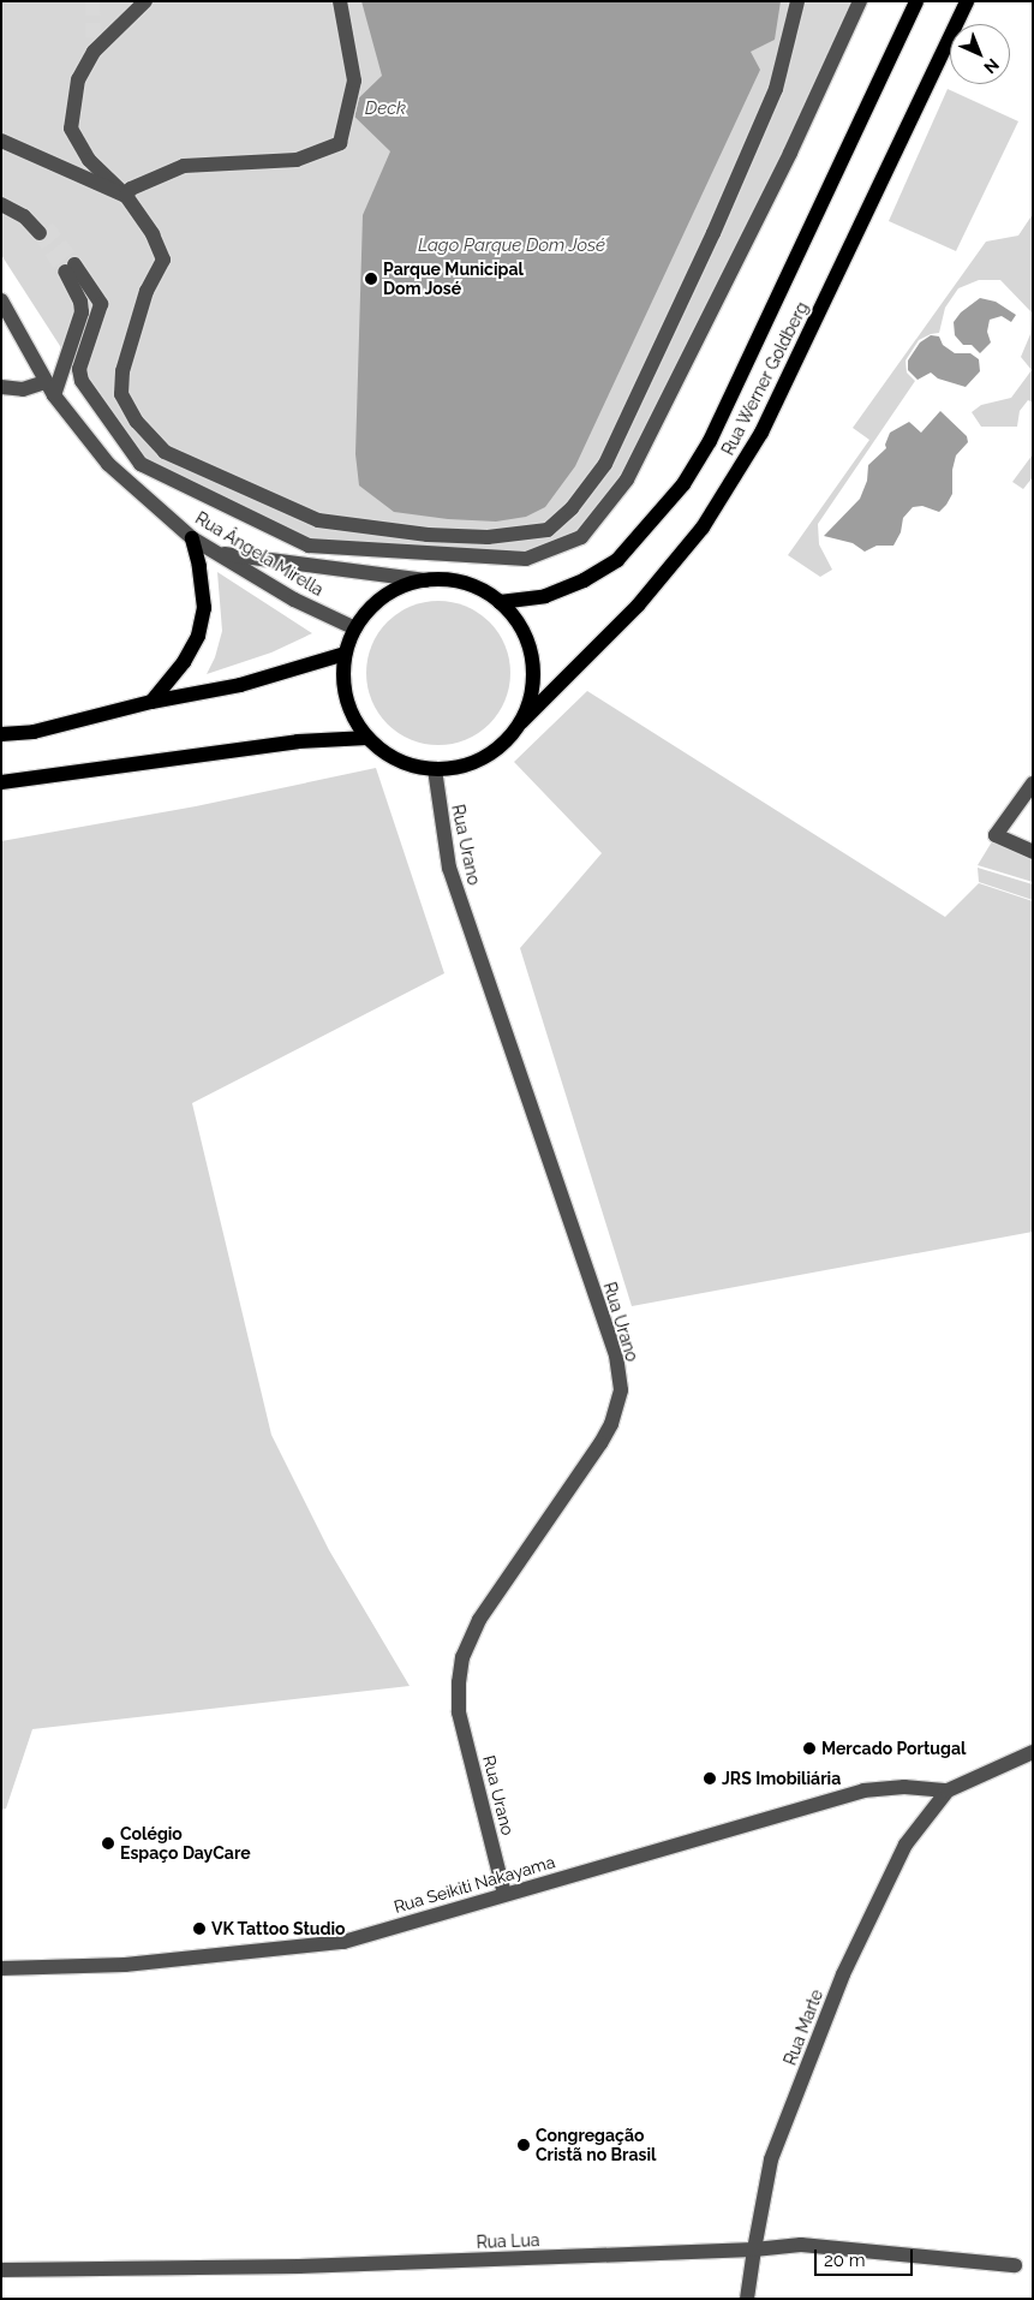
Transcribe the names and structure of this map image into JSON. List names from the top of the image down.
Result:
{
  "streets": {
    "main road": ["Rua Werner Goldberg"],
    "street": [
      "Rua Ângela Mirella",
      "Rua Urano",
      "Rua Seikiti Nakayama",
      "Rua Marte",
      "Rua Lua"
    ]
  },
  "crossings": [
    ["Rua Werner Goldberg", "Rua Ângela Mirella"],
    ["Rua Werner Goldberg", "Rua Urano"],
    ["Rua Ângela Mirella", "Rua Urano"],
    ["Rua Urano", "Rua Seikiti Nakayama"],
    ["Rua Seikiti Nakayama", "Rua Marte"],
    ["Rua Marte", "Rua Lua"]
  ],
  "water": ["Deck", "Lago Parque Dom José"],
  "places": [
    "Parque Municipal Dom José",
    "Mercado Portugal",
    "JRS Imobiliária",
    "Colégio Espaço DayCare",
    "VK Tattoo Studio",
    "Congregação Cristã no Brasil"
  ],
  "scale_bar": "20 m",
  "north": "bottom right"
}
